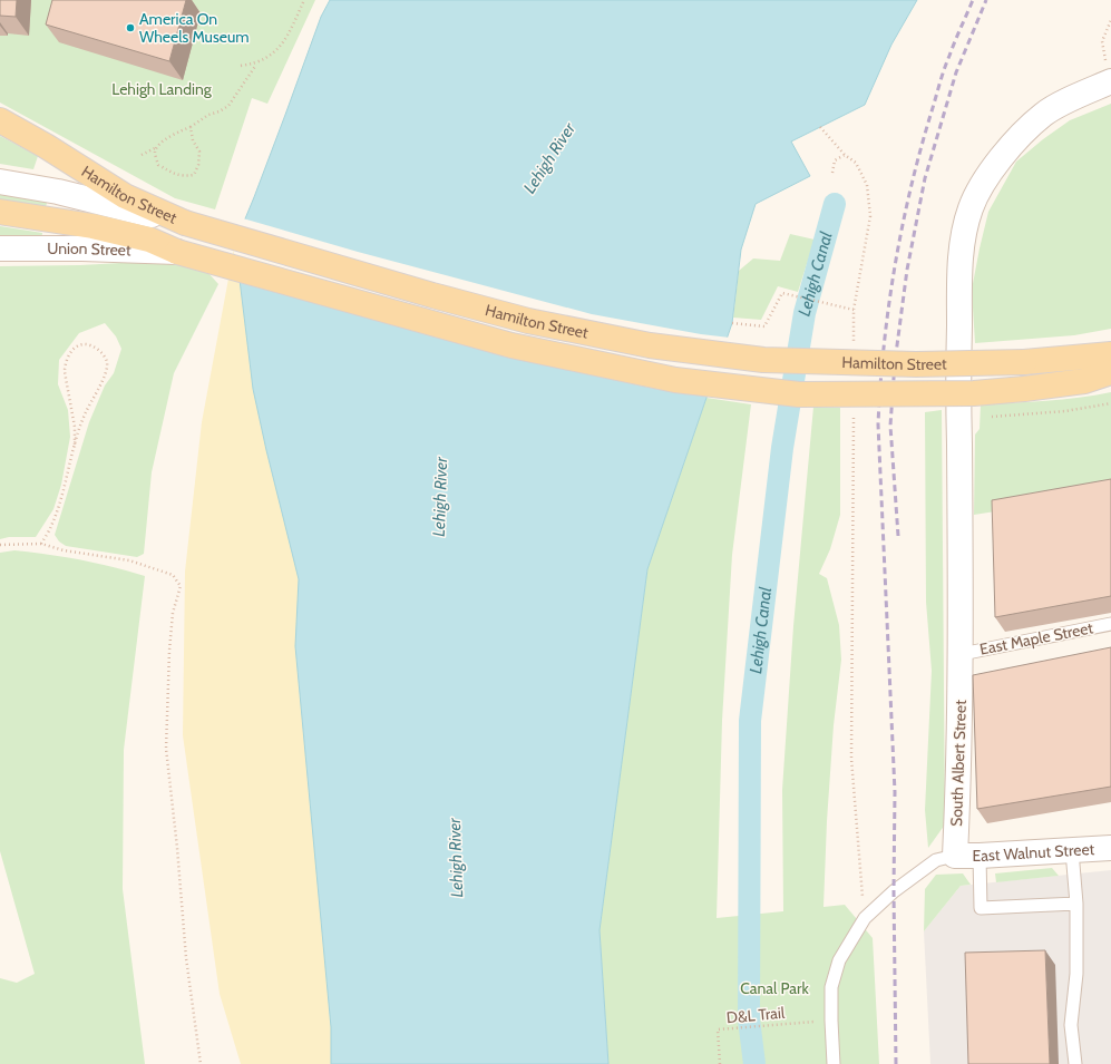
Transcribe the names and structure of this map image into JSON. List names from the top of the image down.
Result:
{
  "streets": {
    "main road": ["Hamilton Street"],
    "street": ["Union Street", "South Albert Street", "East Walnut Street"],
    "lane": ["East Maple Street"],
    "path": ["D&L Trail"]
  },
  "crossings": [
    ["Hamilton Street", "Union Street"],
    ["East Maple Street", "South Albert Street"],
    ["South Albert Street", "East Walnut Street"]
  ],
  "water": ["Lehigh River", "Lehigh Canal"],
  "parks": ["Lehigh Landing", "Canal Park"],
  "places": ["America On Wheels Museum"]
}
